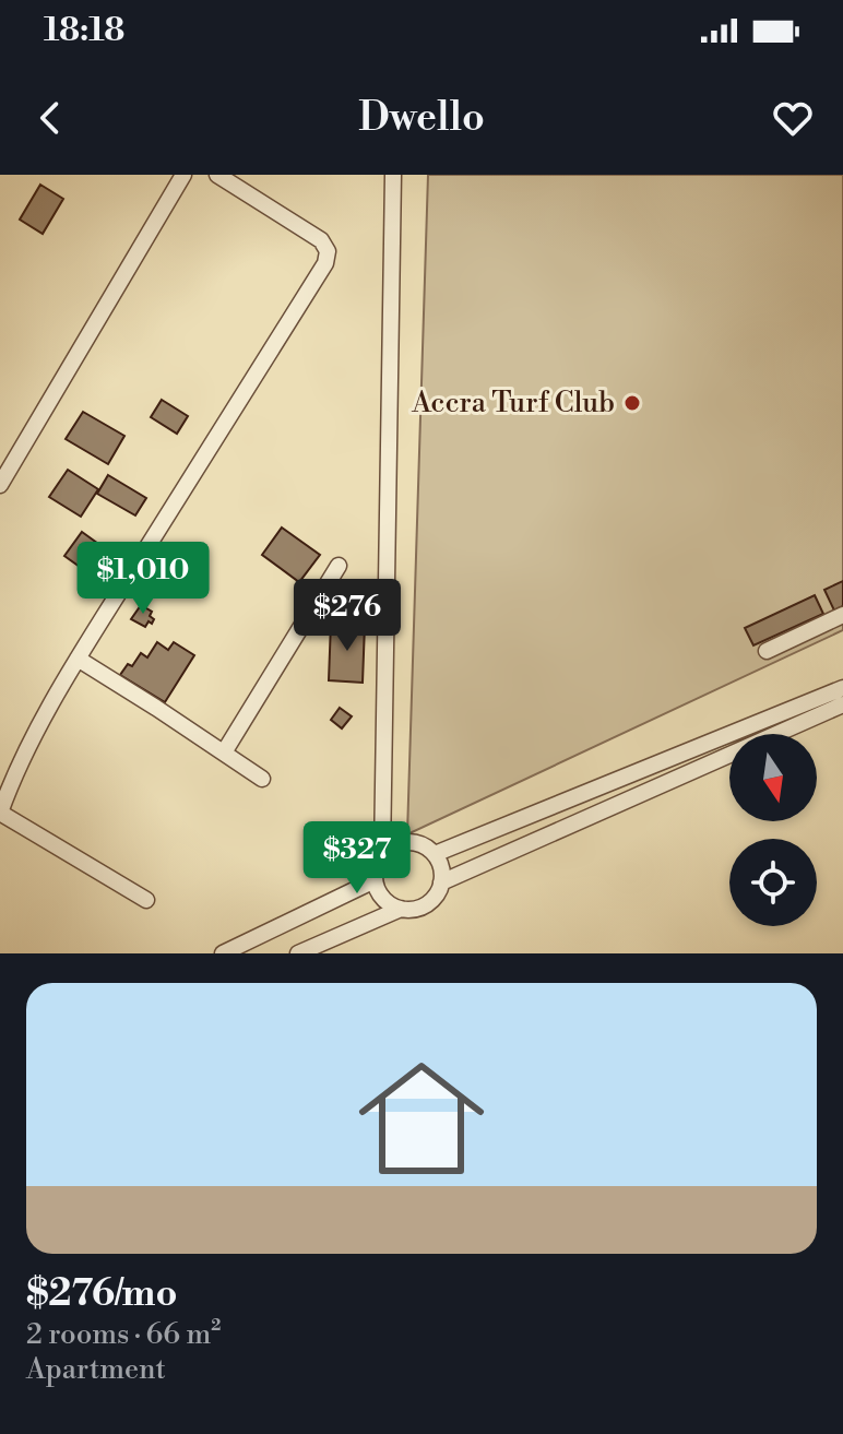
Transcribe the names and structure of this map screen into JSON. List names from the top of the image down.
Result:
{
  "places": ["Accra Turf Club"],
  "north": "bottom",
  "page": {
    "status": "18:18",
    "header": "Dwello",
    "price": ["$1,010", "$276", "$327"],
    "list": [
      {
        "name": "$276/mo",
        "note": "2 rooms · 66 m² · Apartment"
      }
    ]
  }
}
